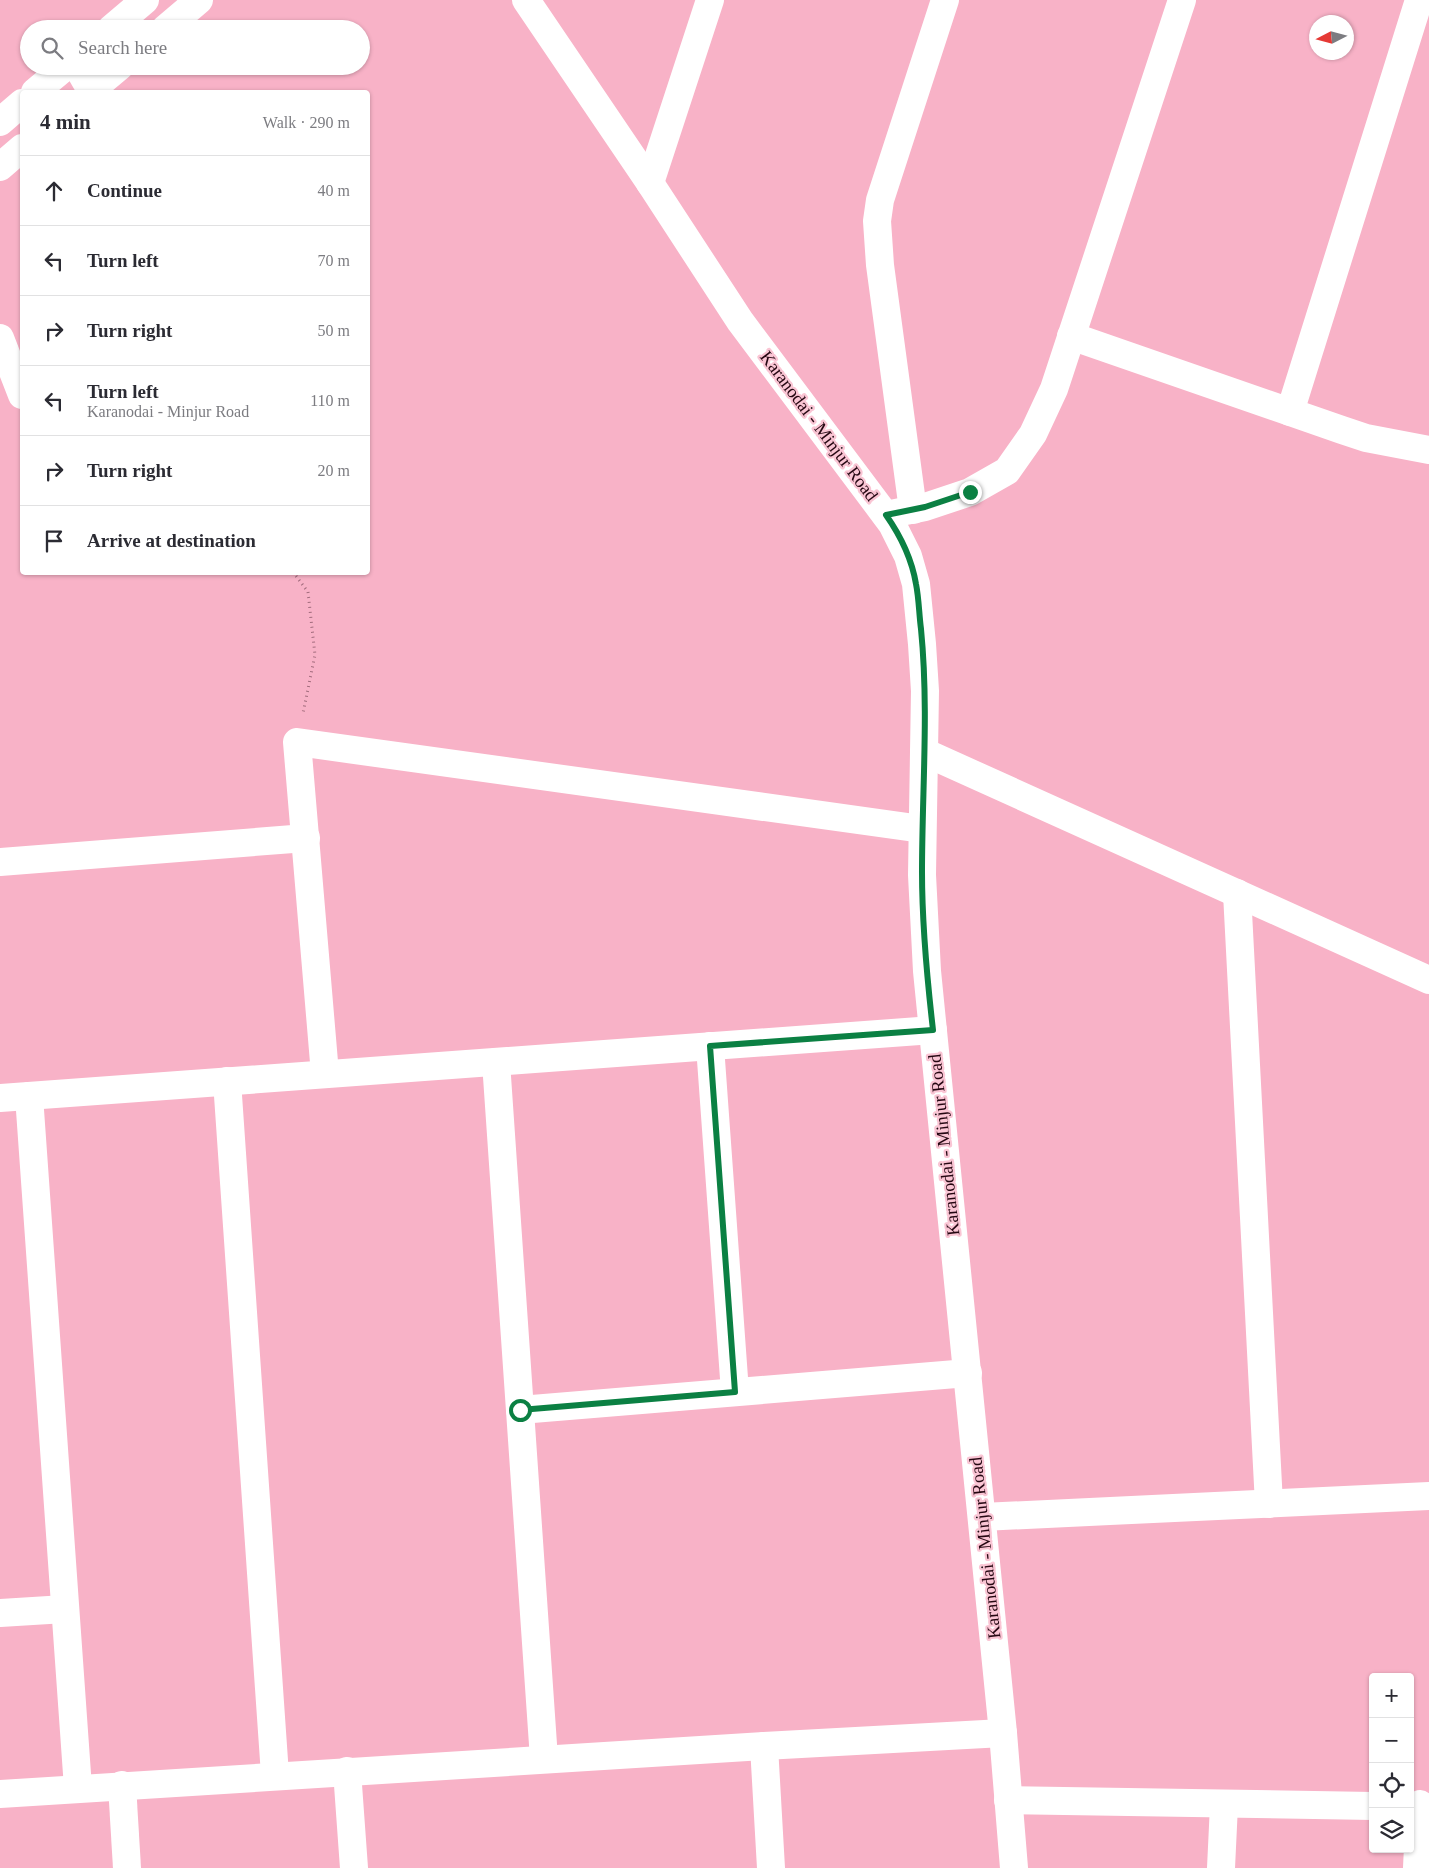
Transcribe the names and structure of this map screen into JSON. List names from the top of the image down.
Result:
{
  "streets": {
    "street": ["Karanodai - Minjur Road"]
  },
  "north": "left",
  "page": {
    "search": "Search here",
    "heading": ["4 min", "Walk · 290 m"],
    "list": [
      ["Continue", "40 m"],
      ["Turn left", "70 m"],
      ["Turn right", "50 m"],
      ["Turn left", "Karanodai - Minjur Road", "110 m"],
      ["Turn right", "20 m"],
      "Arrive at destination"
    ],
    "map_buttons": ["+", "−"]
  }
}
